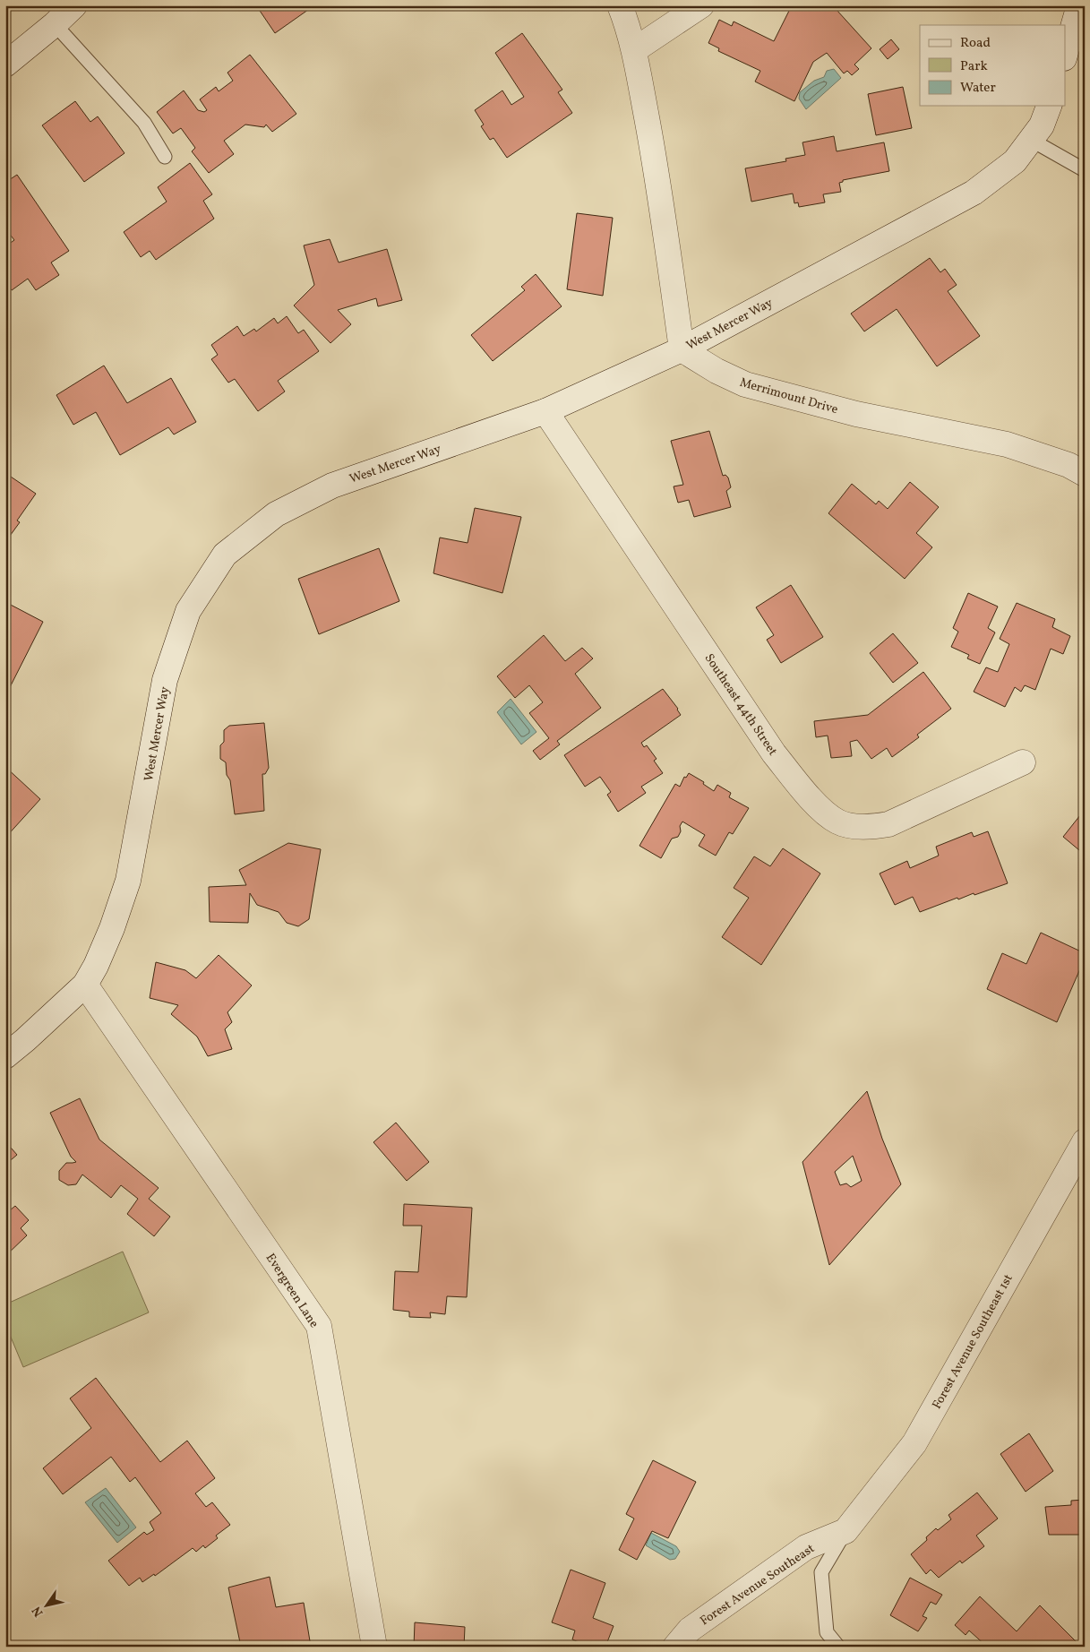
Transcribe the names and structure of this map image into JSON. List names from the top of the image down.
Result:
{
  "streets": {
    "street": [
      "West Mercer Way",
      "Merrimount Drive",
      "Southeast 44th Street",
      "Evergreen Lane",
      "Forest Avenue Southeast 1st",
      "Forest Avenue Southeast"
    ]
  },
  "crossings": [
    ["West Mercer Way", "Merrimount Drive"],
    ["West Mercer Way", "Southeast 44th Street"],
    ["West Mercer Way", "Evergreen Lane"],
    ["Forest Avenue Southeast 1st", "Forest Avenue Southeast"]
  ],
  "legend": ["Road", "Park", "Water"],
  "north": "bottom left"
}
